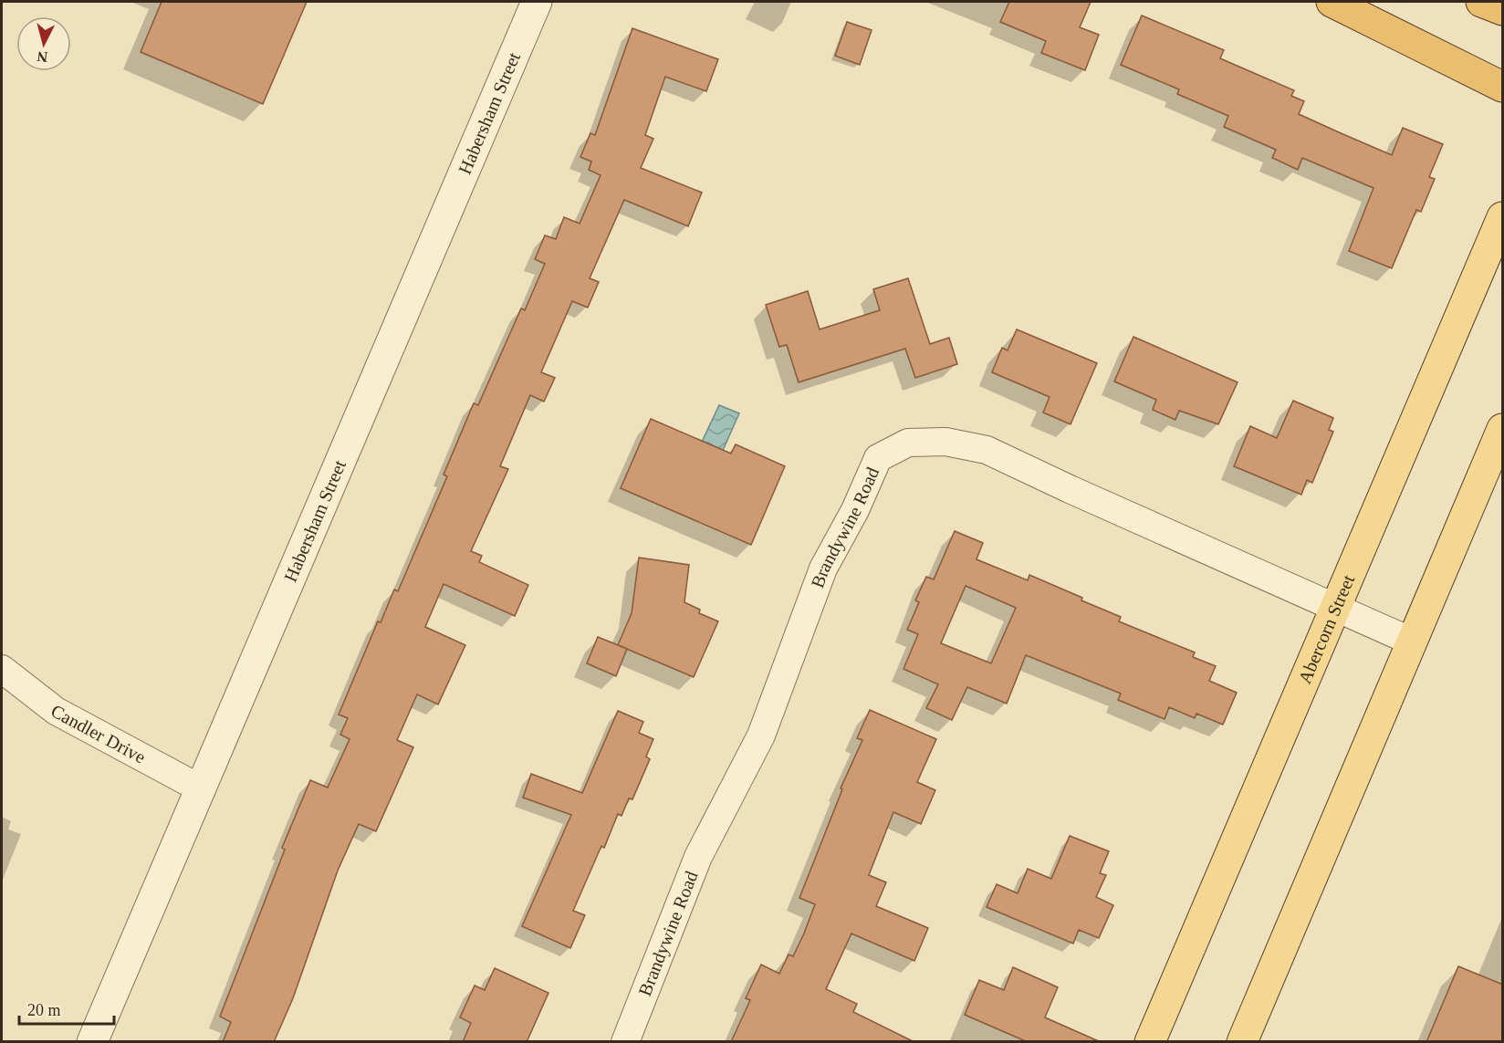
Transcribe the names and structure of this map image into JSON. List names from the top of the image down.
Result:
{
  "streets": {
    "main road": ["Abercorn Street"],
    "street": ["Habersham Street", "Brandywine Road", "Candler Drive"]
  },
  "crossings": [
    ["Habersham Street", "Candler Drive"],
    ["Brandywine Road", "Abercorn Street"]
  ],
  "scale_bar": "20 m",
  "north": "bottom"
}
